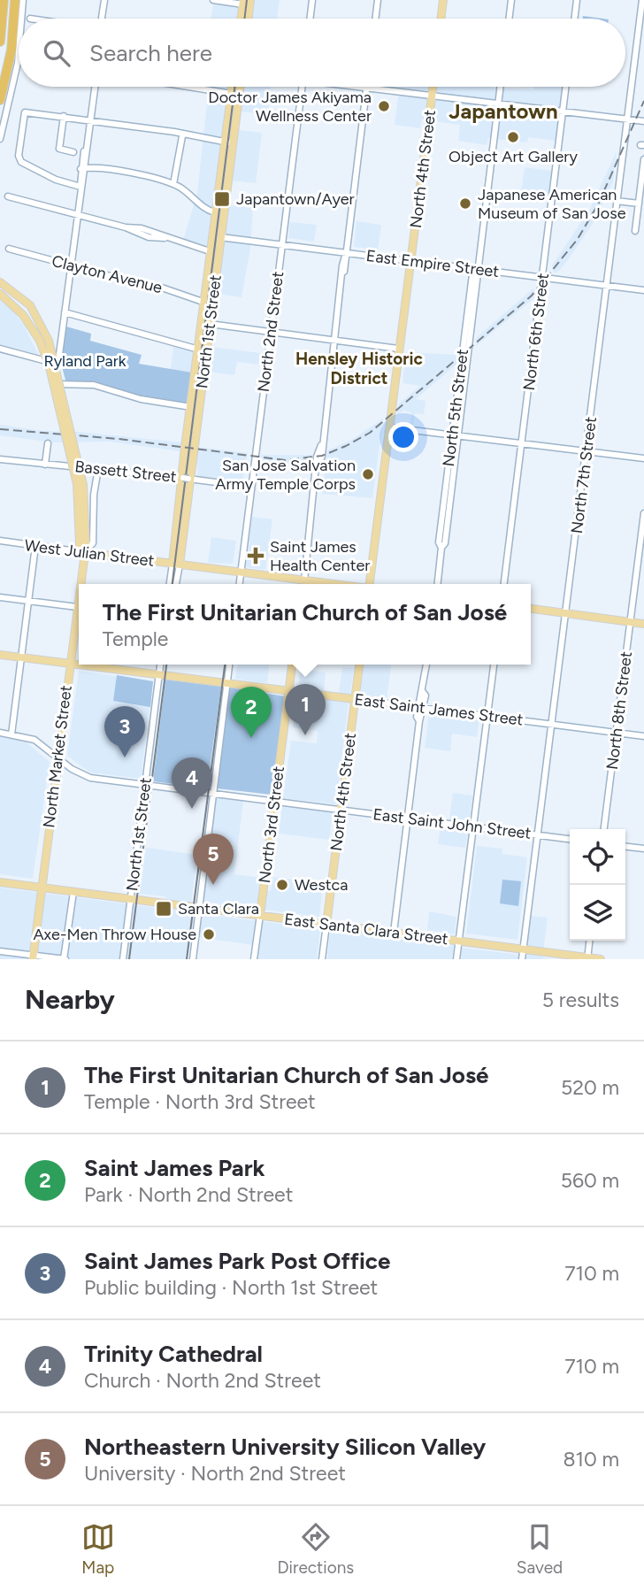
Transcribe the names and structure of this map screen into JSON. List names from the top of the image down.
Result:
{
  "streets": {
    "main road": [
      "North 4th Street",
      "North 1st Street",
      "West Julian Street",
      "East Saint James Street",
      "North Market Street",
      "North 3rd Street",
      "East Santa Clara Street"
    ],
    "street": [
      "East Empire Street",
      "Clayton Avenue",
      "North 2nd Street",
      "North 6th Street",
      "North 5th Street",
      "Bassett Street",
      "North 7th Street",
      "North 8th Street",
      "East Saint John Street"
    ]
  },
  "crossings": [
    ["North 4th Street", "East Empire Street"],
    ["North 4th Street", "East Saint James Street"],
    ["North 4th Street", "East Saint John Street"],
    ["North 4th Street", "East Santa Clara Street"],
    ["East Empire Street", "North 1st Street"],
    ["East Empire Street", "North 2nd Street"],
    ["East Empire Street", "North 6th Street"],
    ["East Empire Street", "North 5th Street"],
    ["East Empire Street", "North 7th Street"],
    ["Clayton Avenue", "North 1st Street"],
    ["North 1st Street", "Bassett Street"],
    ["North 1st Street", "West Julian Street"],
    ["North 1st Street", "East Saint James Street"],
    ["North 1st Street", "East Saint John Street"],
    ["North 1st Street", "East Santa Clara Street"],
    ["North 2nd Street", "Bassett Street"],
    ["North 2nd Street", "West Julian Street"],
    ["North 7th Street", "East Saint James Street"],
    ["North 7th Street", "East Saint John Street"],
    ["North 7th Street", "East Santa Clara Street"],
    ["West Julian Street", "North Market Street"],
    ["East Saint James Street", "North 8th Street"],
    ["East Saint James Street", "North Market Street"],
    ["East Saint James Street", "North 3rd Street"],
    ["North Market Street", "East Saint John Street"],
    ["North Market Street", "East Santa Clara Street"],
    ["East Saint John Street", "North 3rd Street"],
    ["North 3rd Street", "East Santa Clara Street"]
  ],
  "districts": ["Japantown", "Hensley Historic District"],
  "parks": ["Ryland Park"],
  "places": {
    "other": [
      "Doctor James Akiyama Wellness Center",
      "Object Art Gallery",
      "Japanese American Museum of San Jose",
      "San Jose Salvation Army Temple Corps",
      "Westca",
      "Axe-Men Throw House"
    ],
    "transit": ["Japantown/Ayer", "Santa Clara"],
    "health": ["Saint James Health Center"]
  },
  "page": {
    "search": "Search here",
    "popup": ["The First Unitarian Church of San José", "Temple"],
    "pins": [
      "1",
      "2",
      "3",
      "4",
      "5"
    ],
    "heading": ["Nearby", "5 results"],
    "list": [
      {
        "mark": "1",
        "name": "The First Unitarian Church of San José",
        "note": "Temple · North 3rd Street",
        "value": "520 m"
      },
      {
        "mark": "2",
        "name": "Saint James Park",
        "note": "Park · North 2nd Street",
        "value": "560 m"
      },
      {
        "mark": "3",
        "name": "Saint James Park Post Office",
        "note": "Public building · North 1st Street",
        "value": "710 m"
      },
      {
        "mark": "4",
        "name": "Trinity Cathedral",
        "note": "Church · North 2nd Street",
        "value": "710 m"
      },
      {
        "mark": "5",
        "name": "Northeastern University Silicon Valley",
        "note": "University · North 2nd Street",
        "value": "810 m"
      }
    ],
    "nav": ["Map", "Directions", "Saved"]
  }
}
